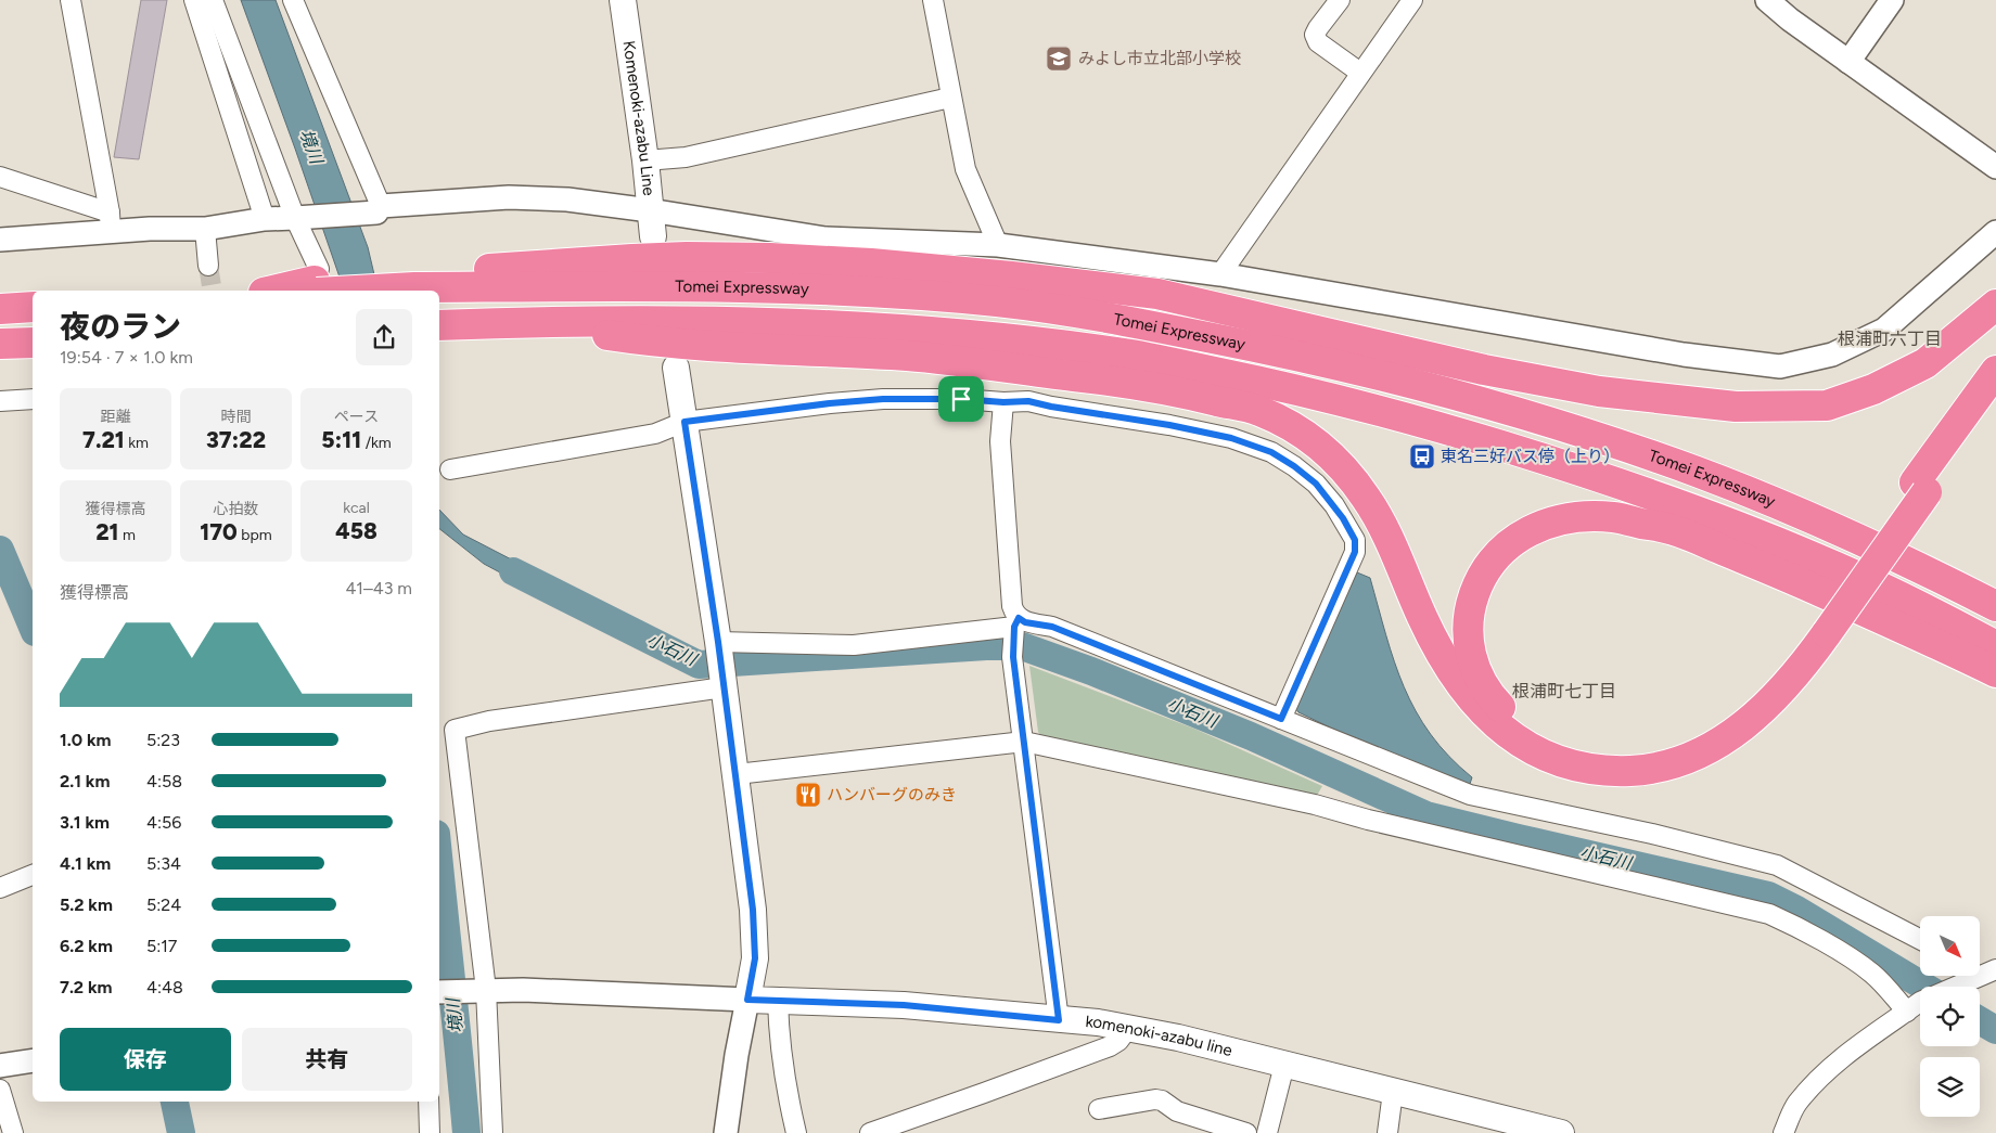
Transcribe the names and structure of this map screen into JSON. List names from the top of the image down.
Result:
{
  "streets": {
    "highway": ["Tomei Expressway"],
    "main road": ["Komenoki-azabu Line", "komenoki-azabu line"]
  },
  "districts": ["根浦町六丁目", "根浦町七丁目"],
  "water": ["境川", "小石川"],
  "places": {
    "school or university": ["みよし市立北部小学校"],
    "bus stop": ["東名三好バス停（上り）"],
    "restaurant": ["ハンバーグのみき"]
  },
  "north": "bottom right",
  "page": {
    "heading": ["夜のラン", "19:54 · 7 × 1.0 km"],
    "stats": [
      ["距離", "7.21 km"],
      ["時間", "37:22"],
      ["ペース", "5:11 /km"],
      ["獲得標高", "21 m"],
      ["心拍数", "170 bpm"],
      ["kcal", "458"]
    ],
    "chart": ["獲得標高", "41–43 m"],
    "list": [
      {
        "name": "1.0 km",
        "note": "5:23"
      },
      {
        "name": "2.1 km",
        "note": "4:58"
      },
      {
        "name": "3.1 km",
        "note": "4:56"
      },
      {
        "name": "4.1 km",
        "note": "5:34"
      },
      {
        "name": "5.2 km",
        "note": "5:24"
      },
      {
        "name": "6.2 km",
        "note": "5:17"
      },
      {
        "name": "7.2 km",
        "note": "4:48"
      }
    ],
    "buttons": ["保存", "共有"]
  }
}
